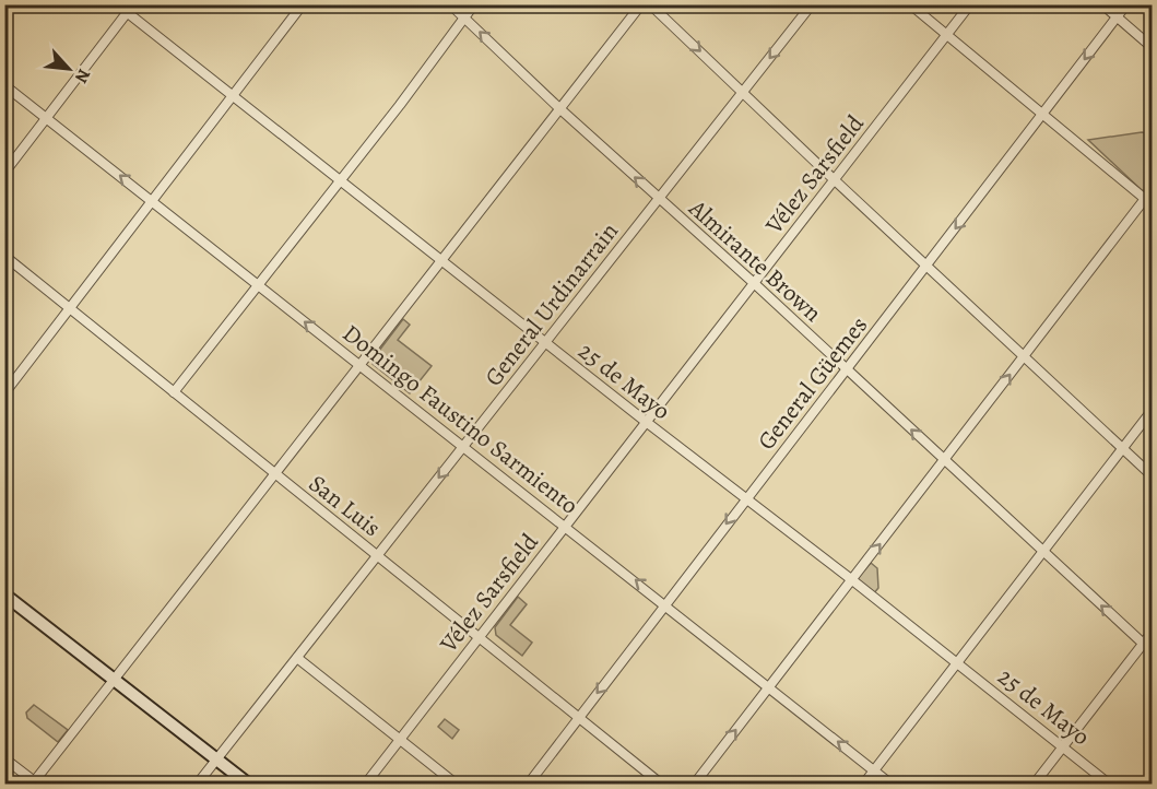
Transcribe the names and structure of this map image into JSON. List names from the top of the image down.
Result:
{
  "streets": {
    "street": [
      "Vélez Sarsfield",
      "Almirante Brown",
      "General Urdinarrain",
      "25 de Mayo",
      "General Güemes",
      "Domingo Faustino Sarmiento",
      "San Luis"
    ]
  },
  "crossings": [
    ["Vélez Sarsfield", "Almirante Brown"],
    ["Vélez Sarsfield", "25 de Mayo"],
    ["Vélez Sarsfield", "Domingo Faustino Sarmiento"],
    ["Vélez Sarsfield", "San Luis"],
    ["Almirante Brown", "General Urdinarrain"],
    ["Almirante Brown", "General Güemes"],
    ["General Urdinarrain", "25 de Mayo"],
    ["General Urdinarrain", "Domingo Faustino Sarmiento"],
    ["General Urdinarrain", "San Luis"],
    ["25 de Mayo", "General Güemes"],
    ["General Güemes", "Domingo Faustino Sarmiento"],
    ["General Güemes", "San Luis"]
  ],
  "one_way": ["Almirante Brown", "General Güemes", "Domingo Faustino Sarmiento"],
  "north": "bottom right"
}
